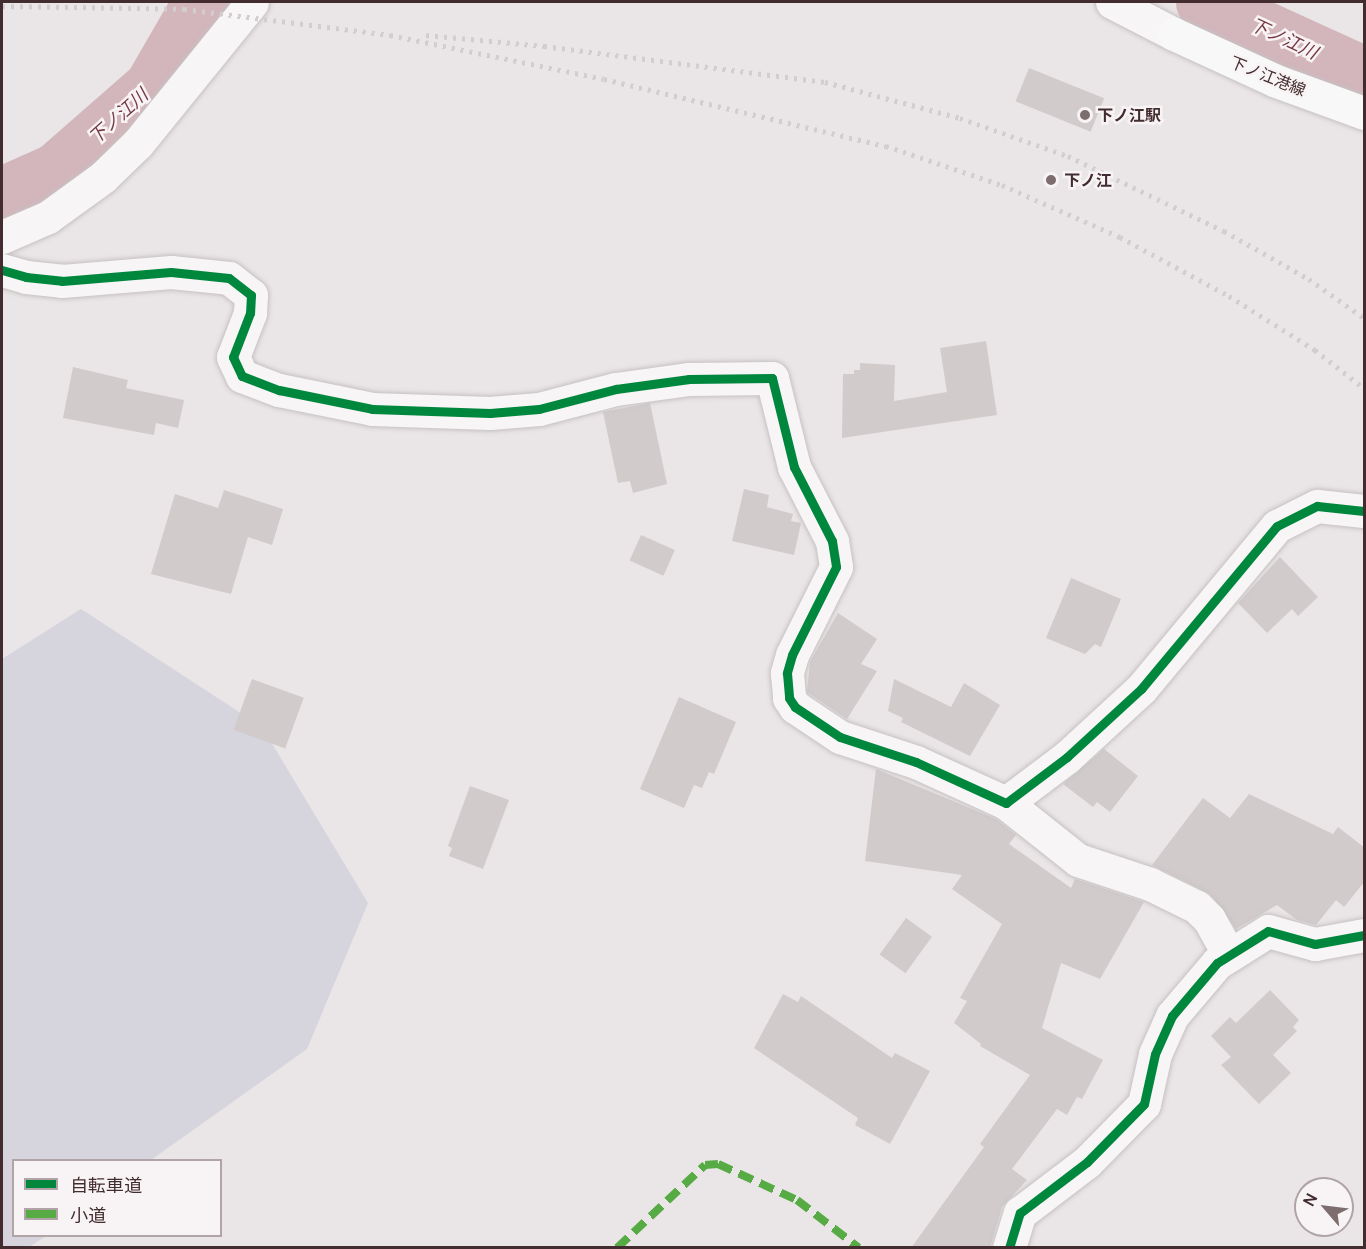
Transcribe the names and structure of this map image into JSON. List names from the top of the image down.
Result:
{
  "streets": {
    "main road": ["下ノ江港線"]
  },
  "water": ["下ノ江川"],
  "places": ["下ノ江駅", "下ノ江"],
  "legend": ["自転車道", "小道"],
  "north": "top left"
}
